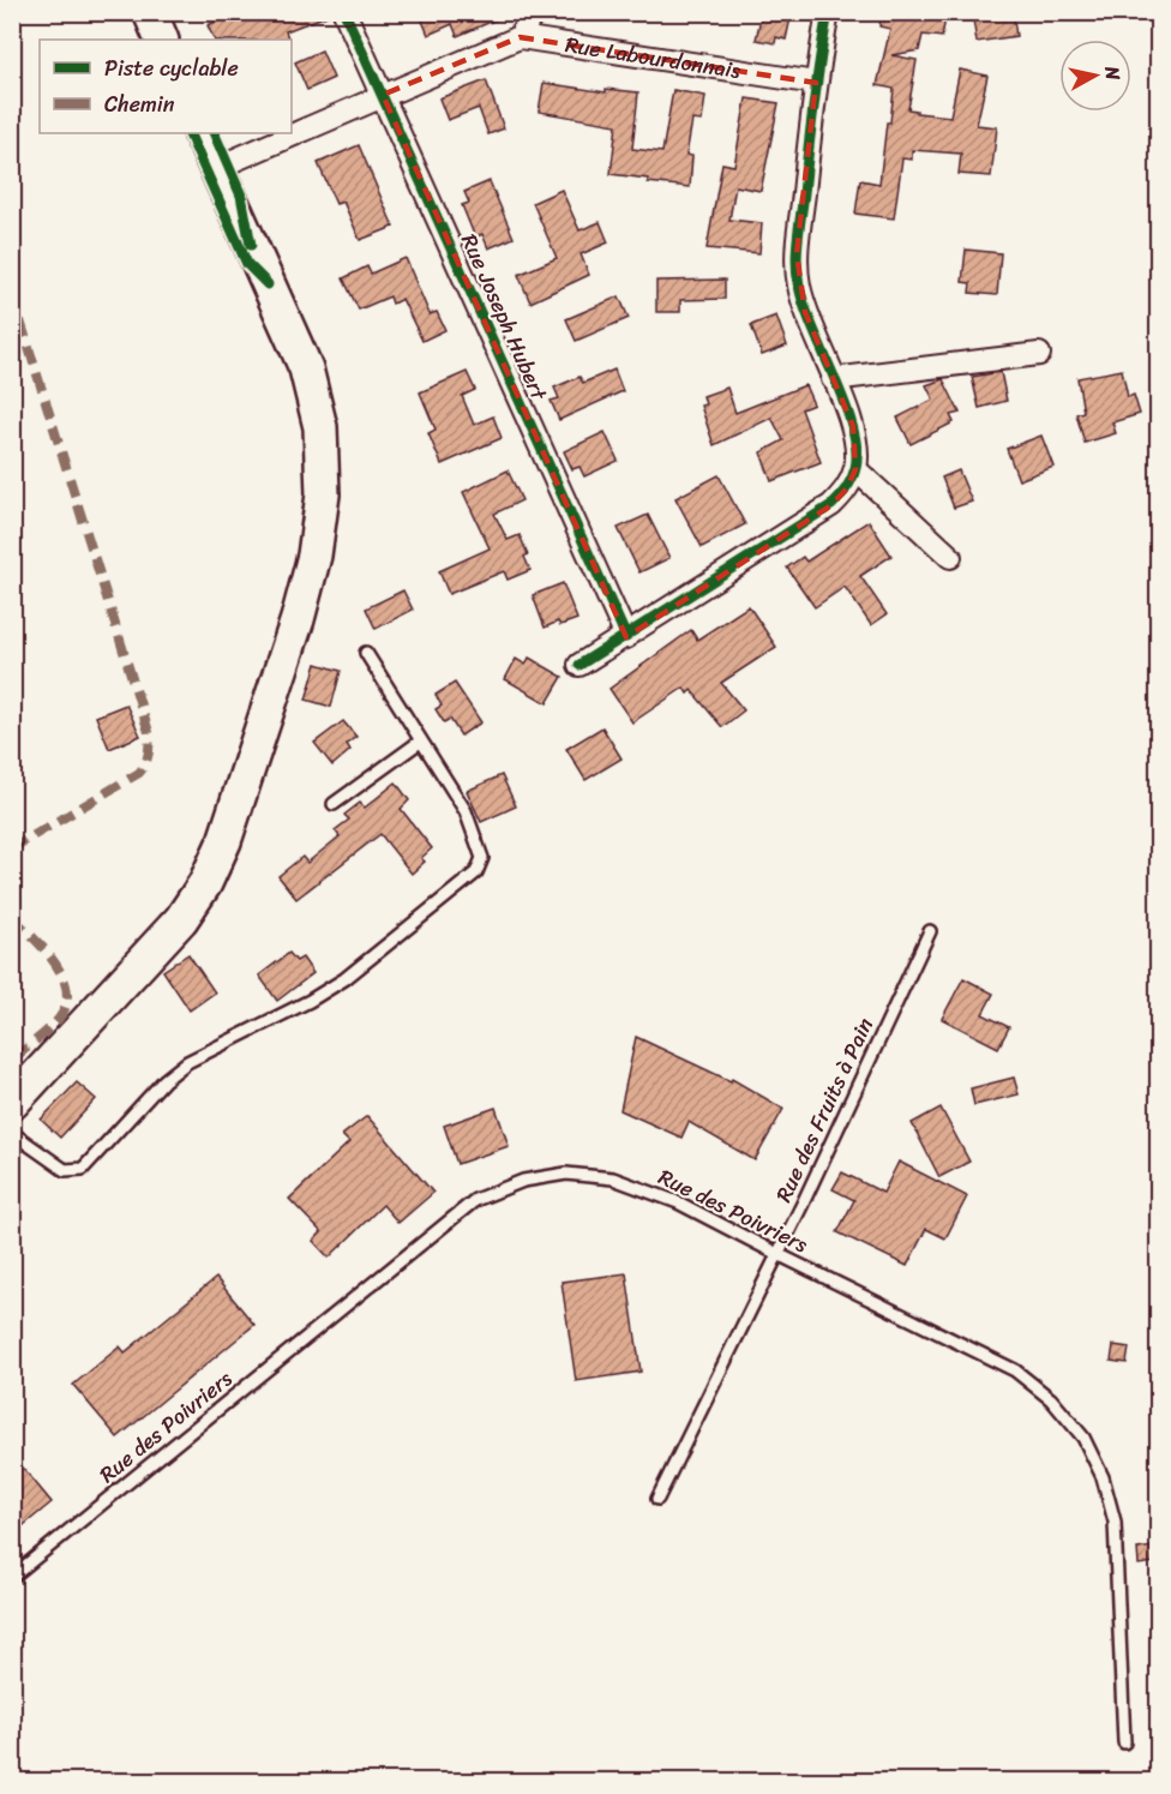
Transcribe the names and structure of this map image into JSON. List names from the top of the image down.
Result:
{
  "streets": {
    "street": ["Rue Labourdonnais", "Rue Joseph Hubert"],
    "lane": ["Rue des Fruits à Pain", "Rue des Poivriers"]
  },
  "crossings": [
    ["Rue des Fruits à Pain", "Rue des Poivriers"]
  ],
  "legend": ["Piste cyclable", "Chemin"],
  "north": "right"
}
